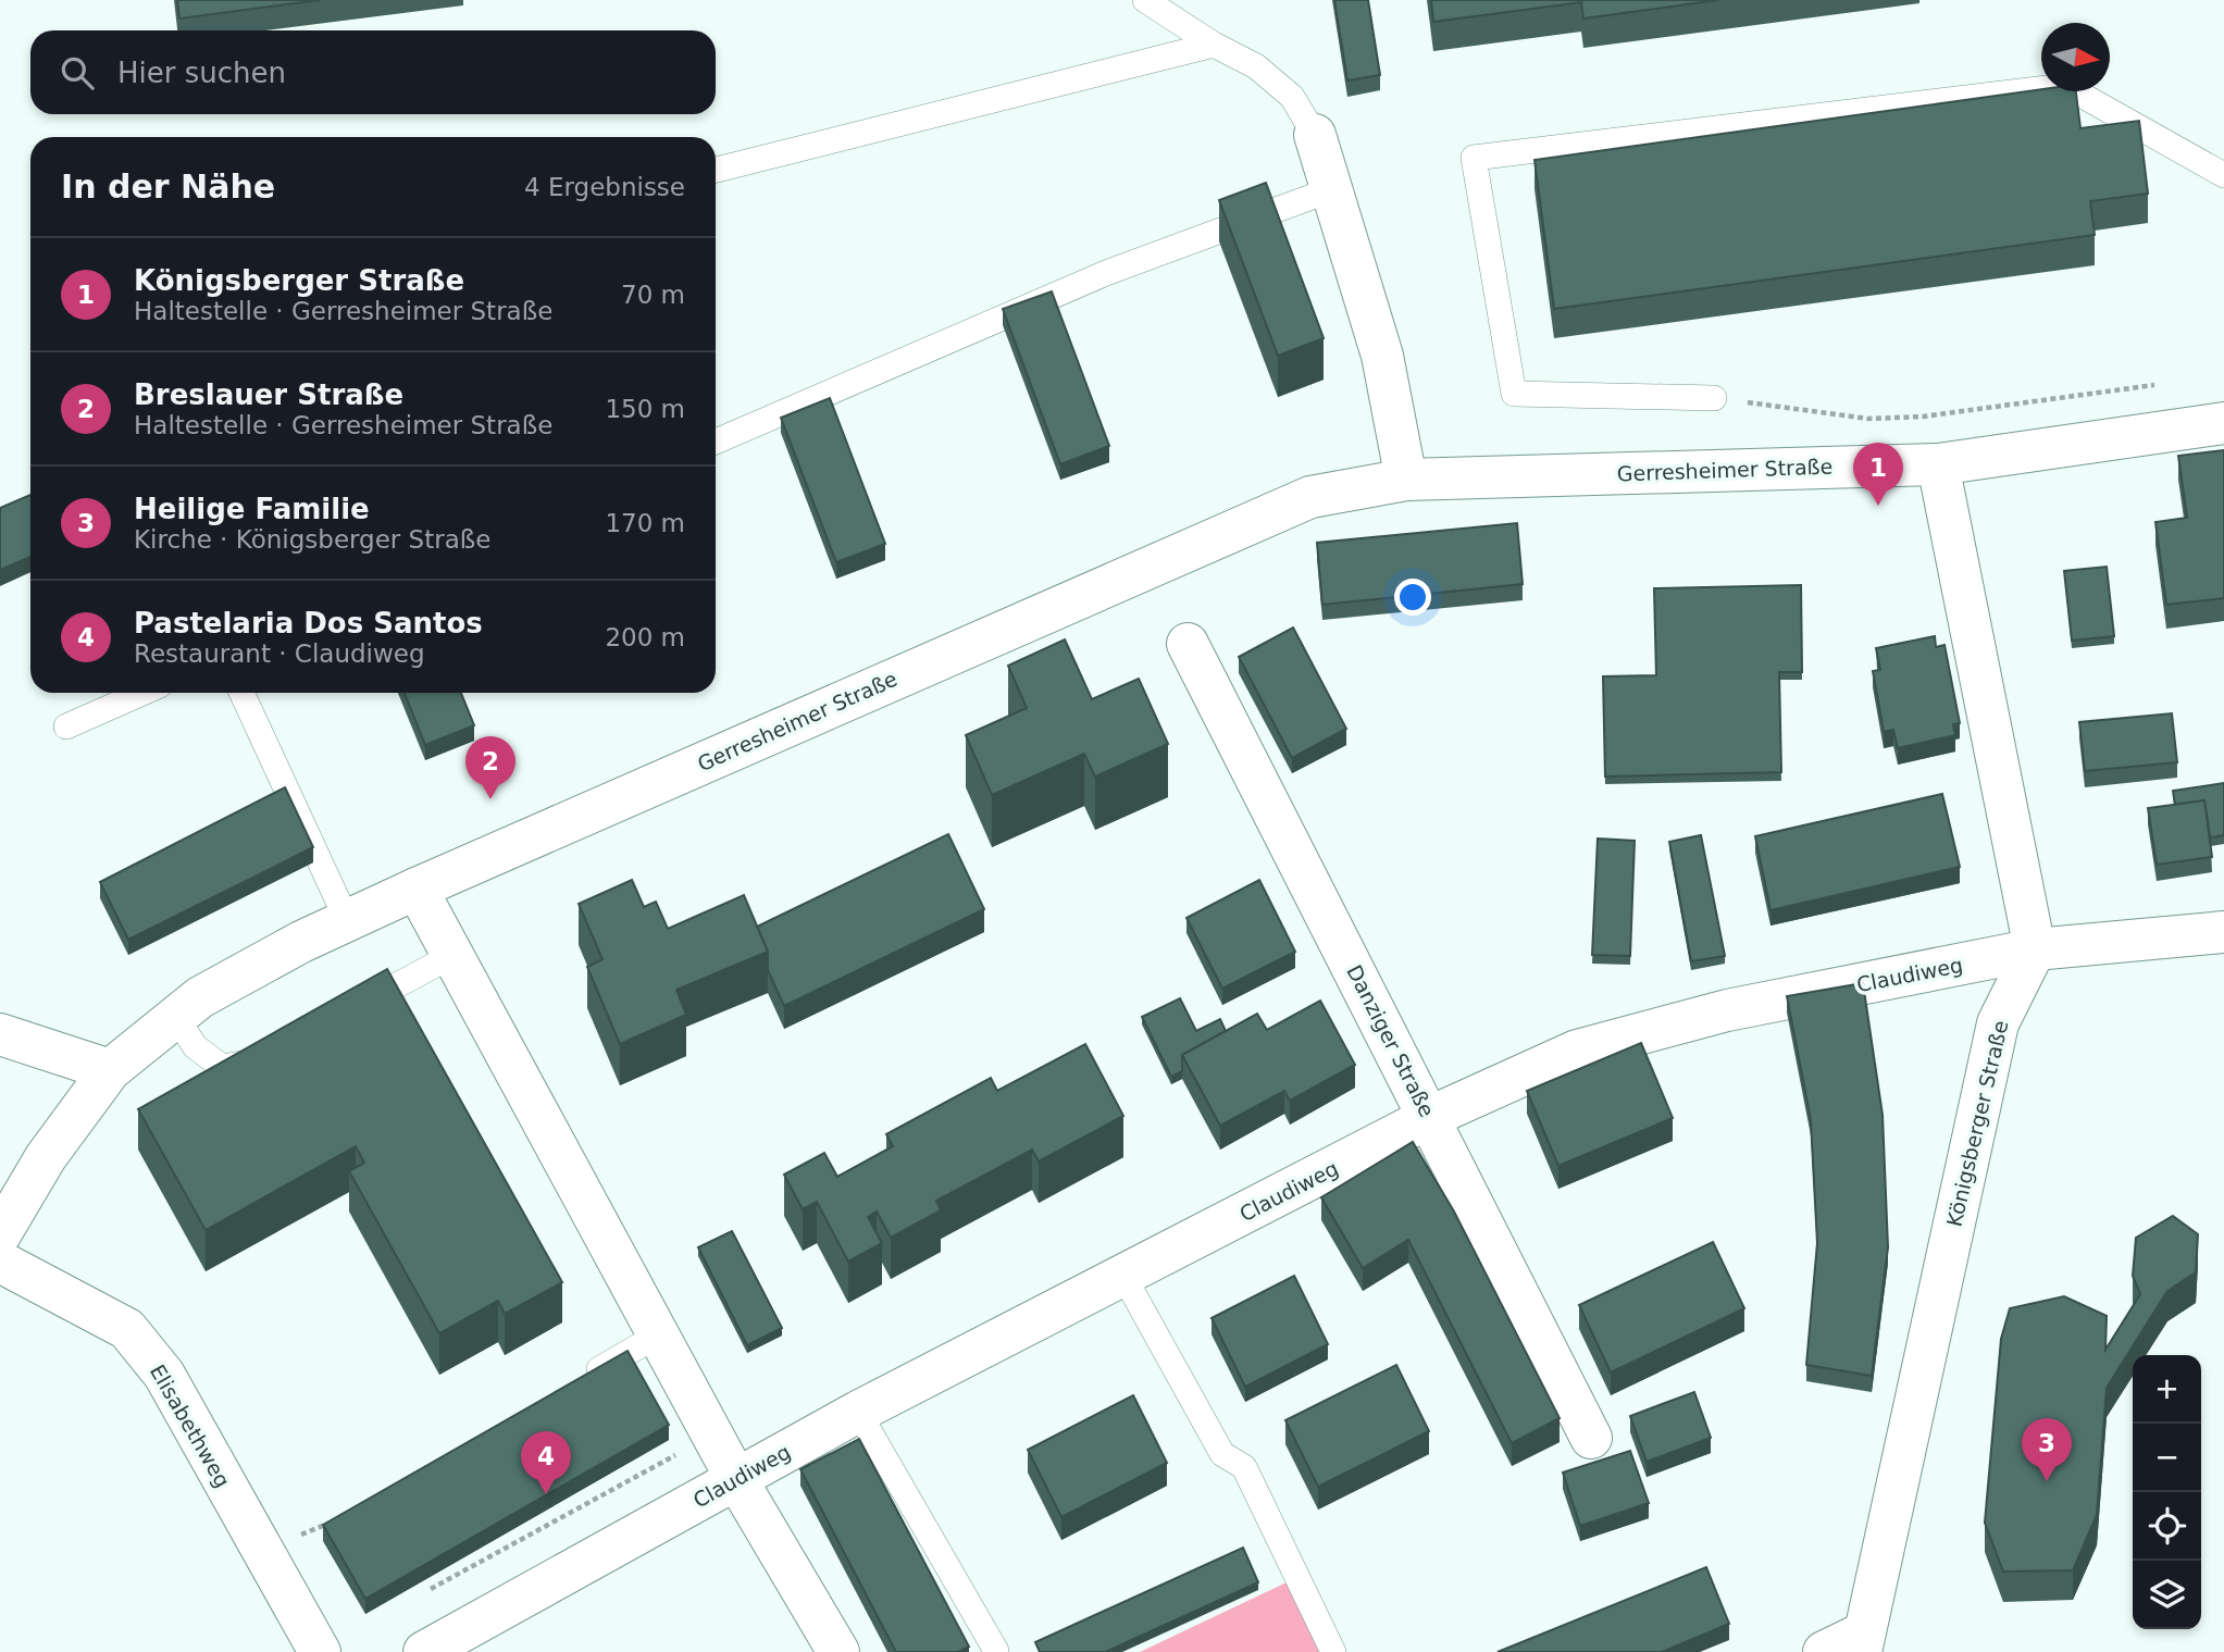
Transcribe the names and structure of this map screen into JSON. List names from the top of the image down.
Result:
{
  "streets": {
    "street": [
      "Gerresheimer Straße",
      "Claudiweg",
      "Danziger Straße",
      "Königsberger Straße",
      "Elisabethweg"
    ]
  },
  "crossings": [
    ["Claudiweg", "Danziger Straße"],
    ["Claudiweg", "Königsberger Straße"]
  ],
  "north": "right",
  "page": {
    "search": "Hier suchen",
    "heading": ["In der Nähe", "4 Ergebnisse"],
    "list": [
      {
        "mark": "1",
        "name": "Königsberger Straße",
        "note": "Haltestelle · Gerresheimer Straße",
        "value": "70 m"
      },
      {
        "mark": "2",
        "name": "Breslauer Straße",
        "note": "Haltestelle · Gerresheimer Straße",
        "value": "150 m"
      },
      {
        "mark": "3",
        "name": "Heilige Familie",
        "note": "Kirche · Königsberger Straße",
        "value": "170 m"
      },
      {
        "mark": "4",
        "name": "Pastelaria Dos Santos",
        "note": "Restaurant · Claudiweg",
        "value": "200 m"
      }
    ],
    "pins": [
      "1",
      "2",
      "3",
      "4"
    ],
    "map_buttons": ["+", "−"]
  }
}
